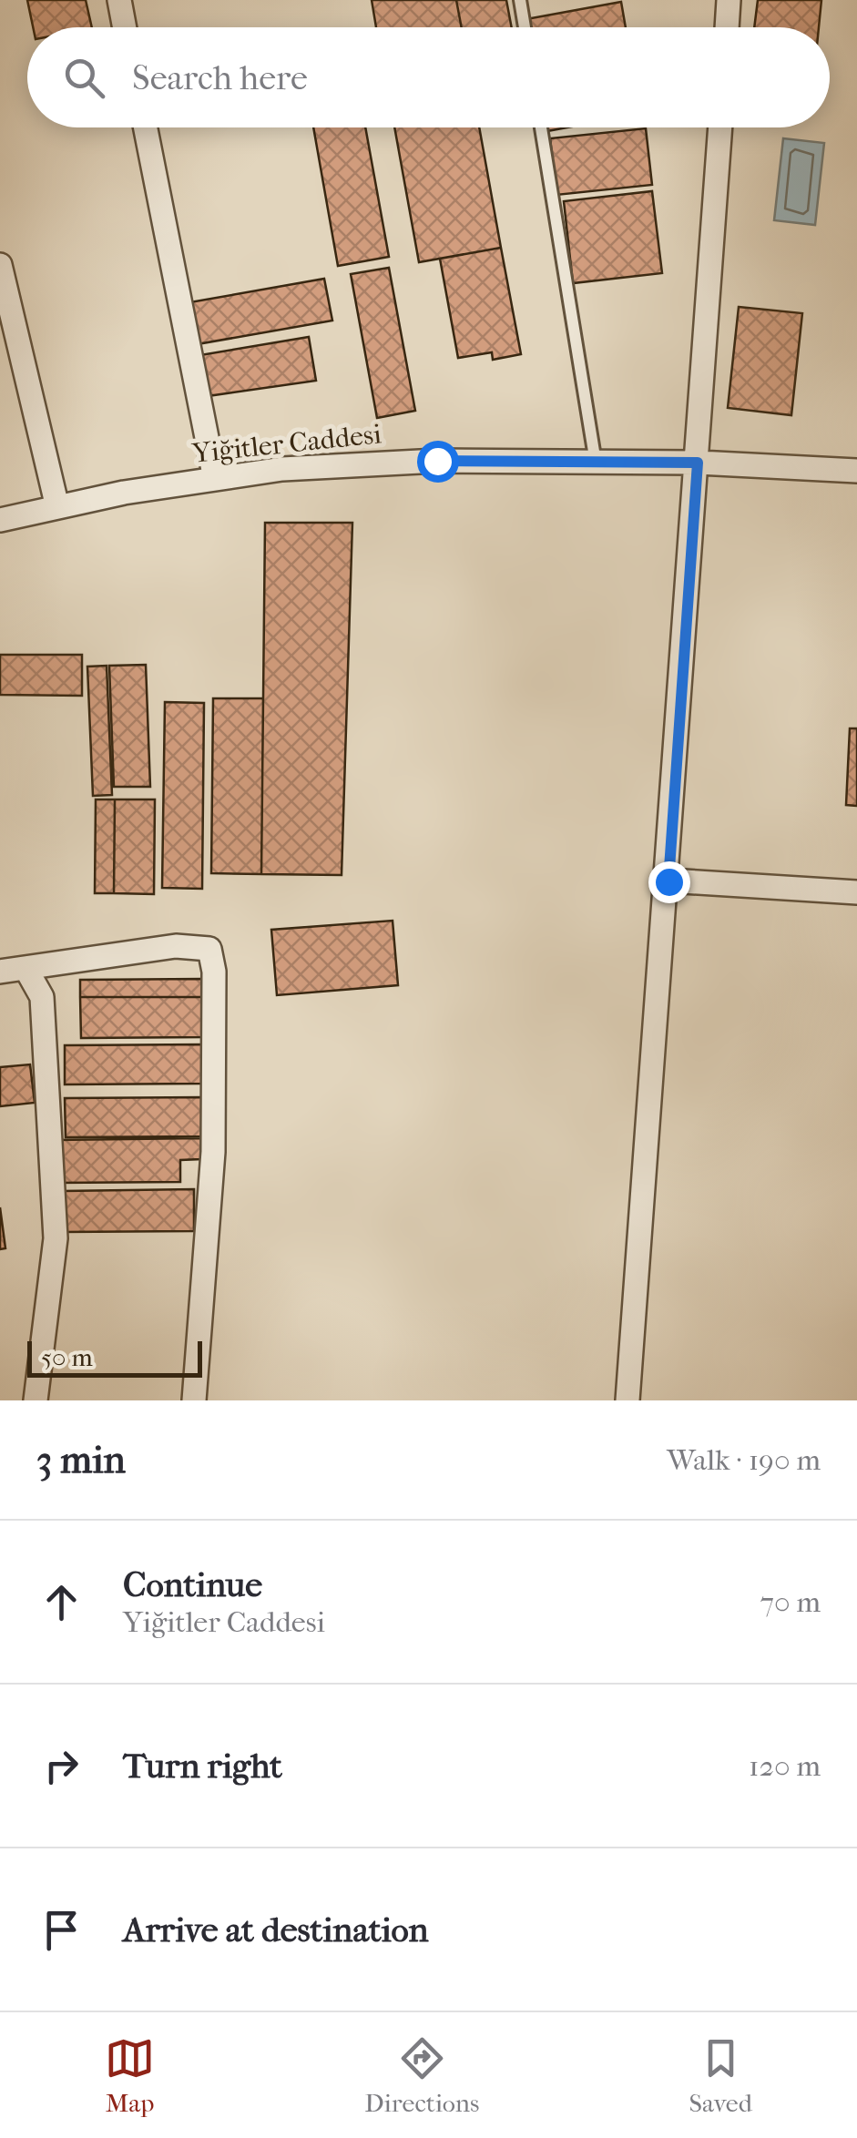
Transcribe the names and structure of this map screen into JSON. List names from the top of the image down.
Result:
{
  "streets": {
    "street": ["Yiğitler Caddesi"]
  },
  "scale_bar": "50 m",
  "page": {
    "search": "Search here",
    "scale": "50 m",
    "heading": ["3 min", "Walk · 190 m"],
    "list": [
      ["Continue", "Yiğitler Caddesi", "70 m"],
      ["Turn right", "120 m"],
      "Arrive at destination"
    ],
    "nav": ["Map", "Directions", "Saved"]
  }
}
